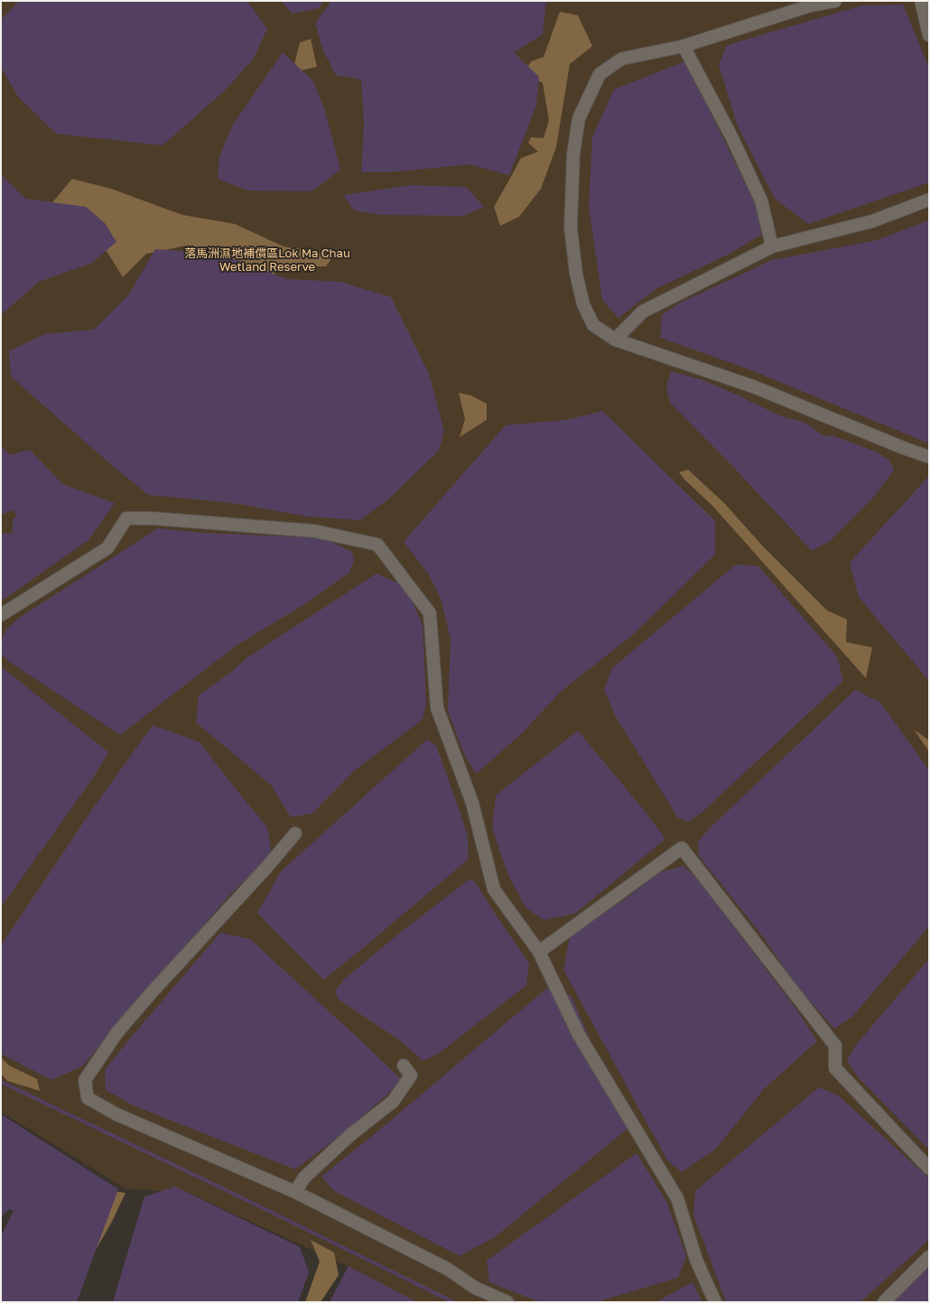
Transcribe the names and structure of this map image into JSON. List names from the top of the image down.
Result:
{
  "parks": ["落馬洲濕地補償區Lok Ma Chau Wetland Reserve"]
}
